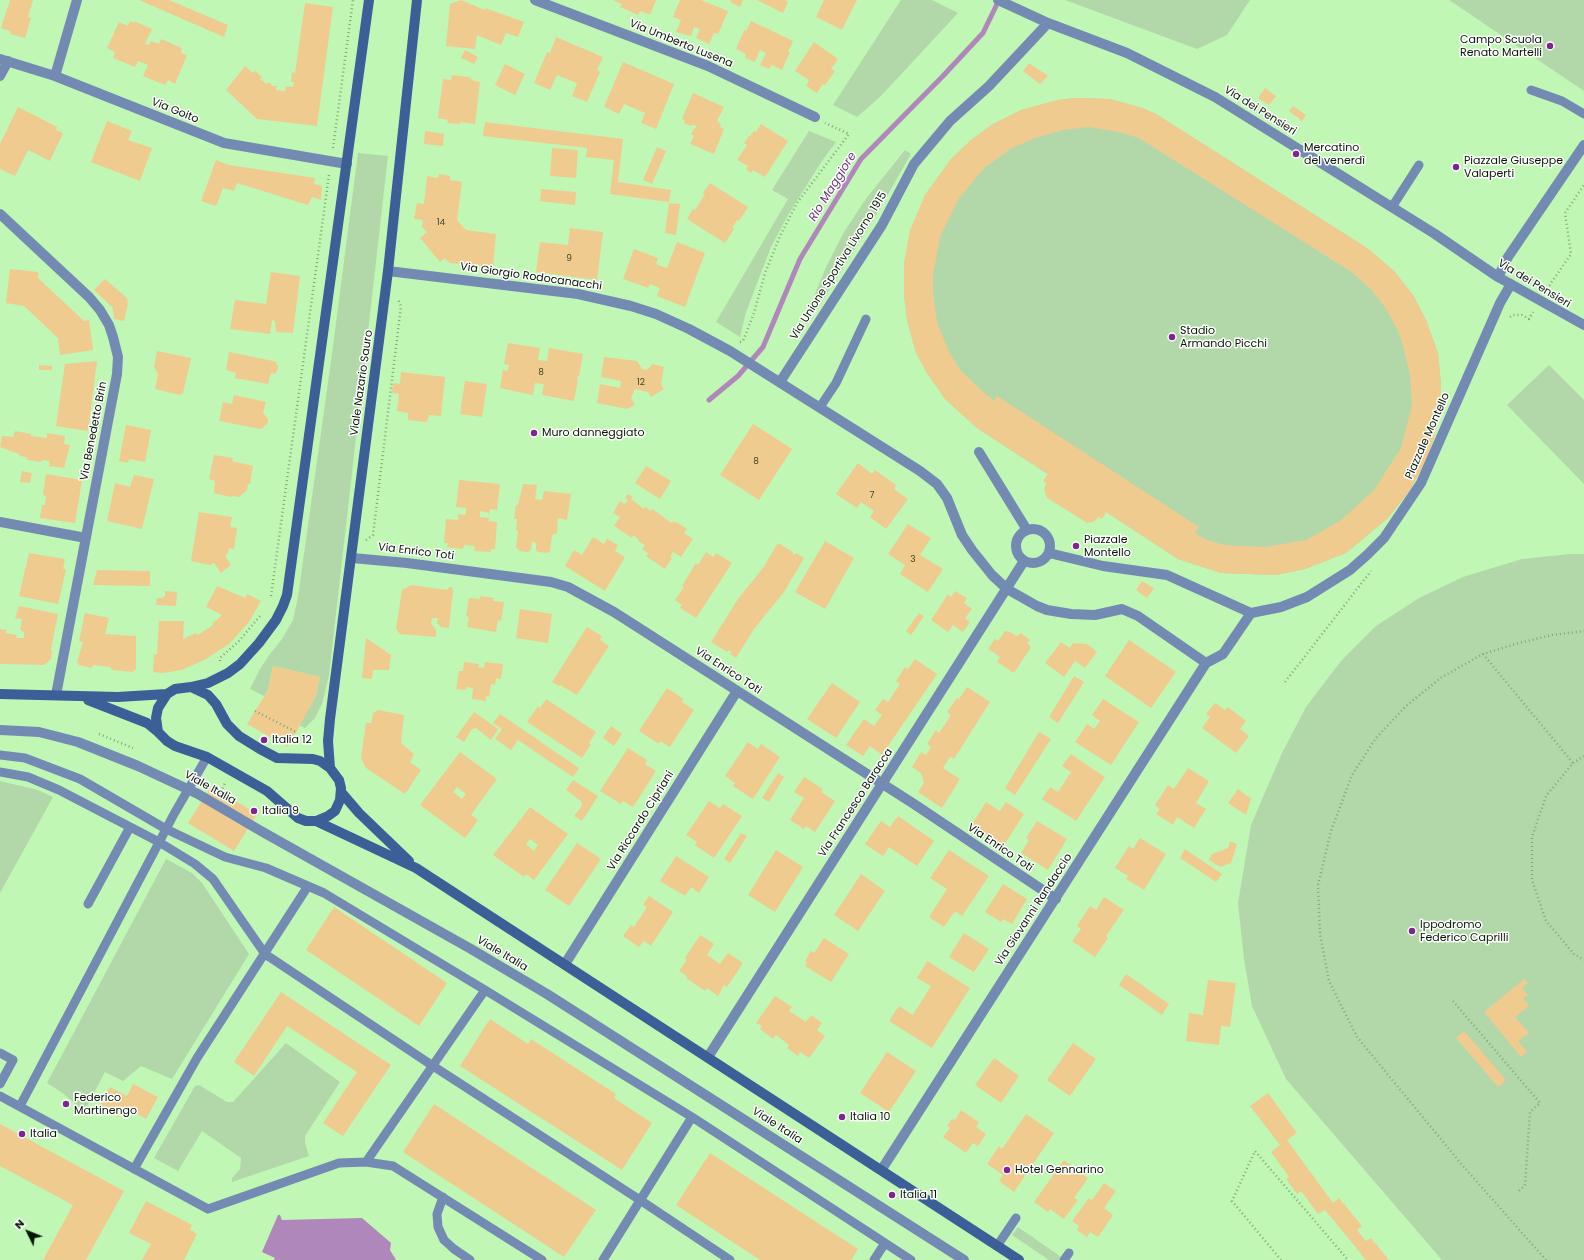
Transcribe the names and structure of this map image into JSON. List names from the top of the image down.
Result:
{
  "streets": {
    "main road": ["Viale Nazario Sauro", "Viale Italia"],
    "street": [
      "Via Umberto Lusena",
      "Via Goito",
      "Via dei Pensieri",
      "Via Unione Sportiva Livorno 1915",
      "Via Giorgio Rodocanacchi",
      "Via Benedetto Brin",
      "Piazzale Montello",
      "Via Enrico Toti",
      "Via Francesco Baracca",
      "Via Riccardo Cipriani",
      "Via Giovanni Randaccio"
    ]
  },
  "crossings": [
    ["Via dei Pensieri", "Via Unione Sportiva Livorno 1915"],
    ["Via dei Pensieri", "Piazzale Montello"],
    ["Via Unione Sportiva Livorno 1915", "Via Giorgio Rodocanacchi"],
    ["Via Giorgio Rodocanacchi", "Viale Nazario Sauro"],
    ["Viale Nazario Sauro", "Via Enrico Toti"],
    ["Viale Nazario Sauro", "Viale Italia"],
    ["Via Enrico Toti", "Via Francesco Baracca"],
    ["Via Enrico Toti", "Via Riccardo Cipriani"],
    ["Via Enrico Toti", "Via Giovanni Randaccio"],
    ["Viale Italia", "Via Francesco Baracca"],
    ["Viale Italia", "Via Riccardo Cipriani"],
    ["Viale Italia", "Via Giovanni Randaccio"]
  ],
  "water": ["Rio Maggiore"],
  "places": [
    "Campo Scuola Renato Martelli",
    "Mercatino del venerdì",
    "Piazzale Giuseppe Valaperti",
    "Stadio Armando Picchi",
    "Muro danneggiato",
    "Piazzale Montello",
    "Italia 12",
    "Italia 9",
    "Ippodromo Federico Caprilli",
    "Federico Martinengo",
    "Italia 10",
    "Italia",
    "Hotel Gennarino",
    "Italia 11"
  ],
  "house_numbers": [
    "14",
    "9",
    "8",
    "12",
    "8",
    "7",
    "3"
  ],
  "north": "top left"
}
